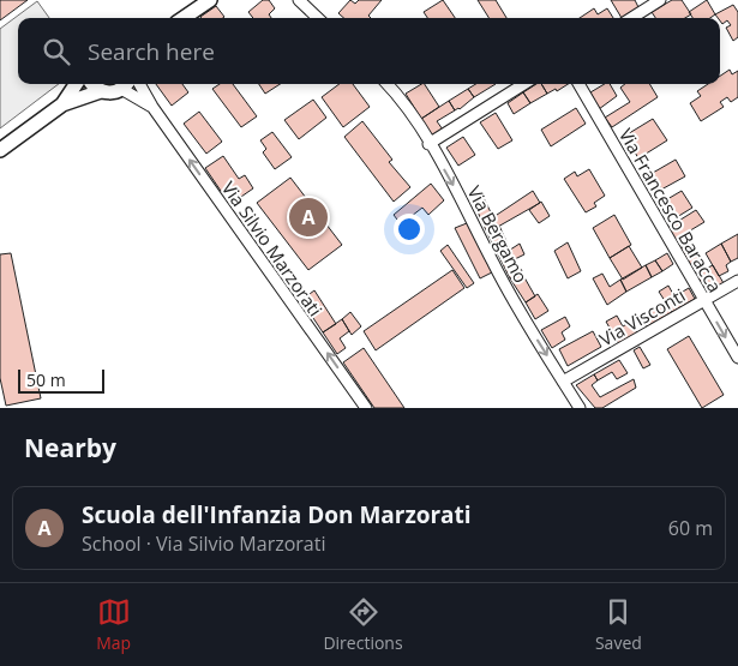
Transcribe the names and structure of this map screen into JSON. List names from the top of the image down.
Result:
{
  "streets": {
    "street": [
      "Via Francesco Baracca",
      "Via Bergamo",
      "Via Silvio Marzorati",
      "Via Visconti"
    ]
  },
  "crossings": [
    ["Via Francesco Baracca", "Via Visconti"],
    ["Via Bergamo", "Via Visconti"]
  ],
  "one_way": ["Via Bergamo", "Via Silvio Marzorati"],
  "scale_bar": "50 m",
  "page": {
    "search": "Search here",
    "pins": "A",
    "scale": "50 m",
    "heading": "Nearby",
    "list": [
      {
        "mark": "A",
        "name": "Scuola dell'Infanzia Don Marzorati",
        "note": "School · Via Silvio Marzorati",
        "value": "60 m"
      }
    ],
    "nav": ["Map", "Directions", "Saved"]
  }
}
